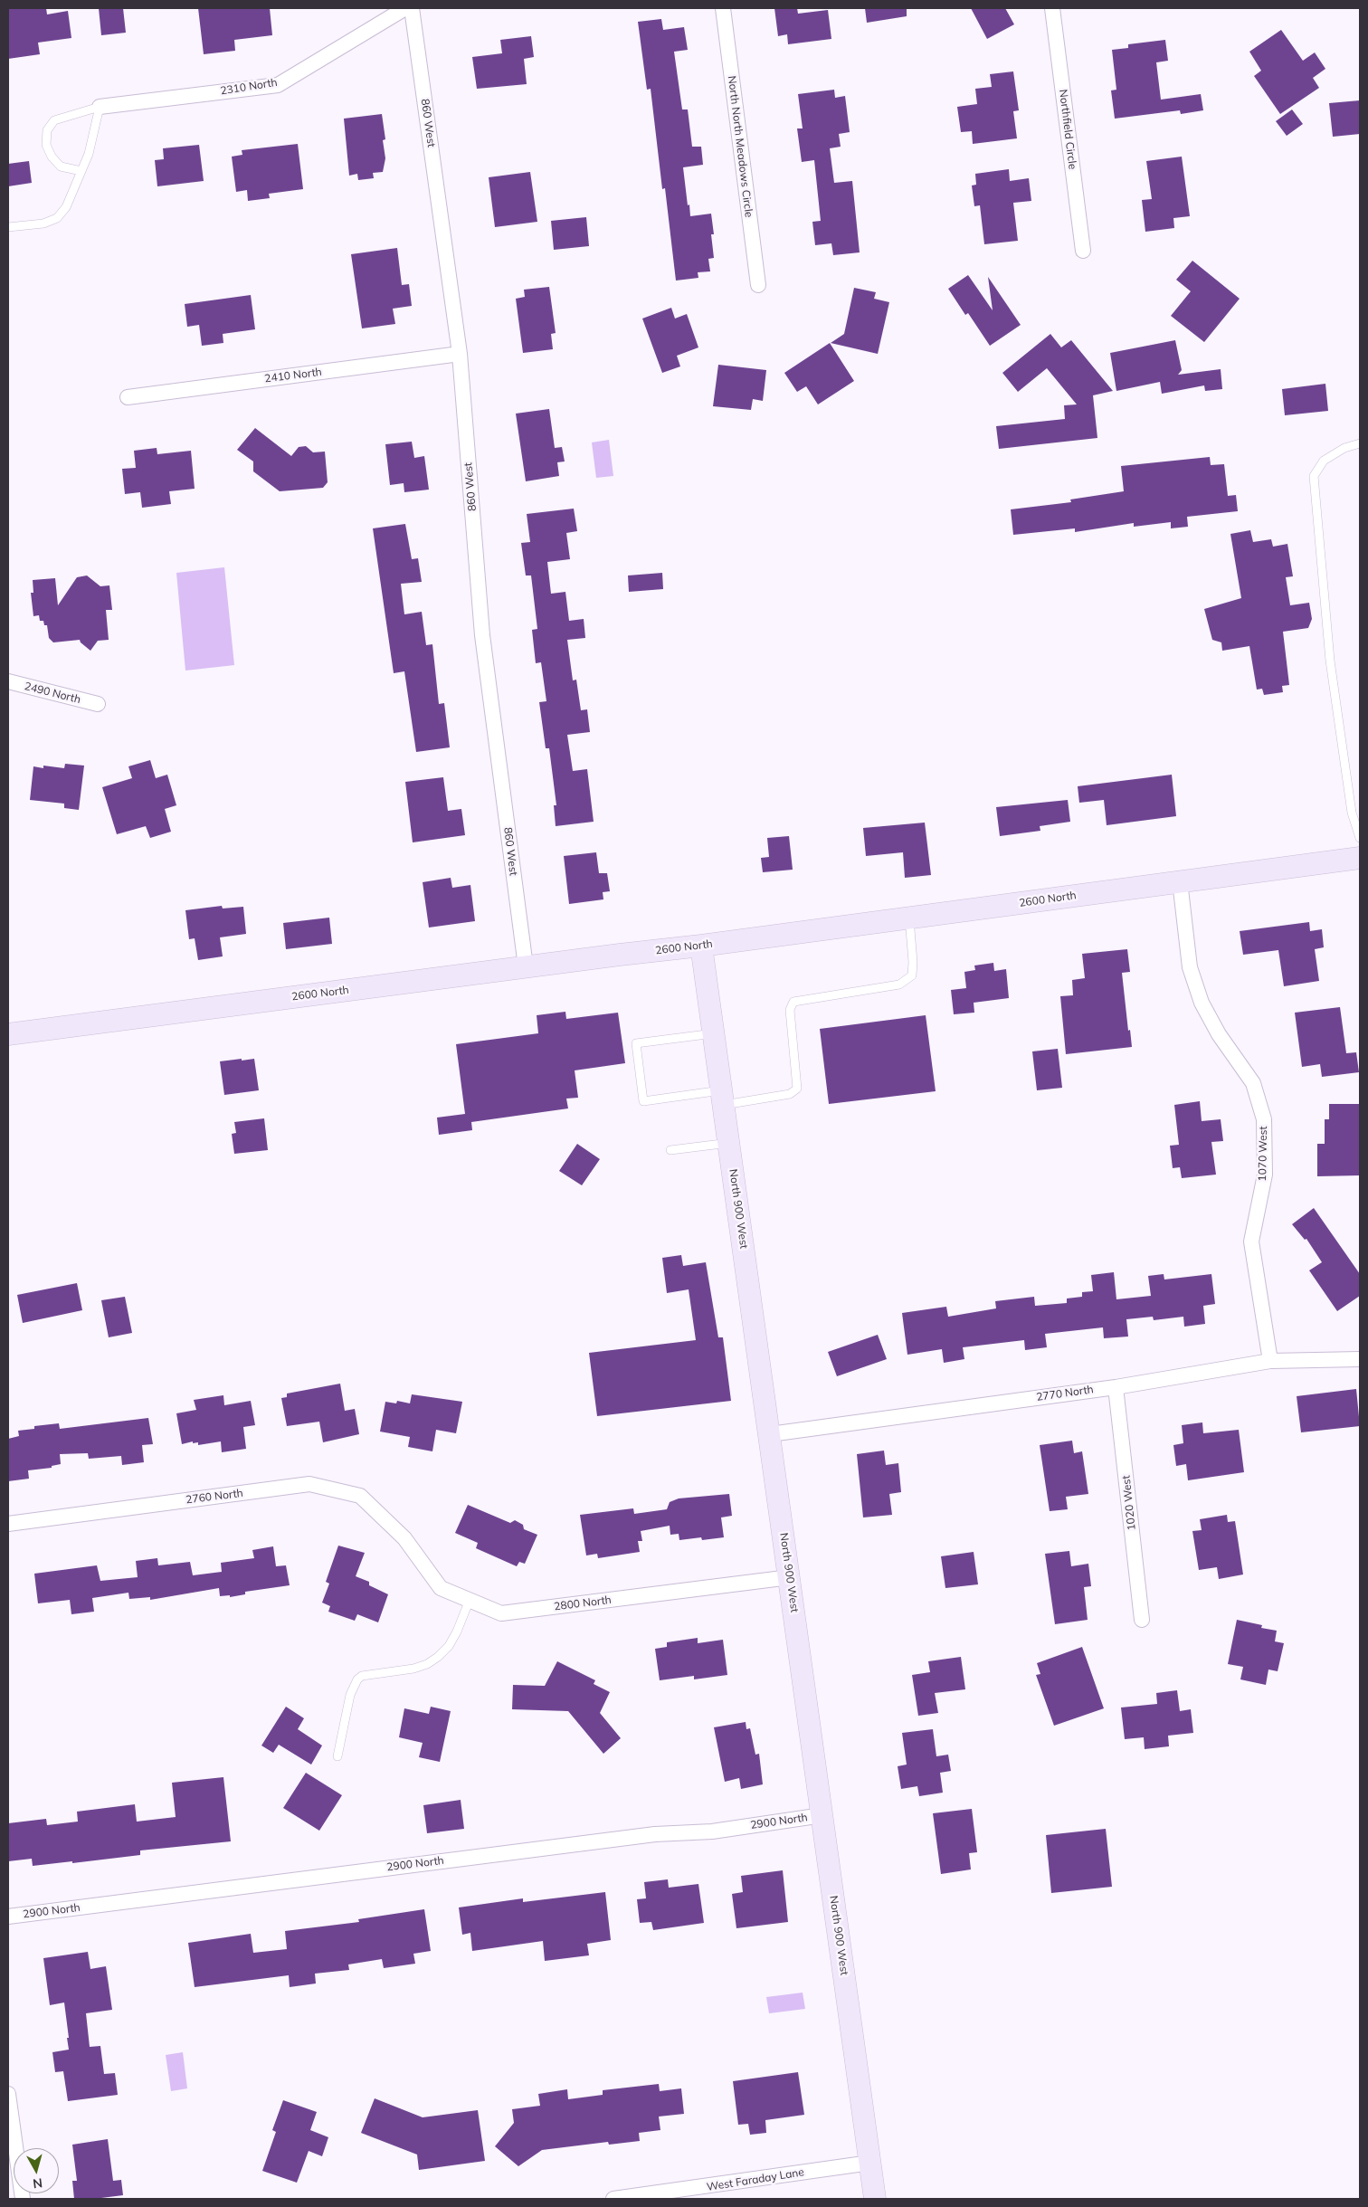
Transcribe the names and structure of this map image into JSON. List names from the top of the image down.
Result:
{
  "streets": {
    "street": [
      "2310 North",
      "860 West",
      "Northfield Circle",
      "North North Meadows Circle",
      "2410 North",
      "2490 North",
      "2600 North",
      "1070 West",
      "North 900 West",
      "2770 North",
      "2760 North",
      "1020 West",
      "2800 North",
      "2900 North",
      "West Faraday Lane"
    ]
  },
  "crossings": [
    ["860 West", "2410 North"],
    ["860 West", "2600 North"],
    ["2600 North", "1070 West"],
    ["2600 North", "North 900 West"],
    ["1070 West", "2770 North"],
    ["North 900 West", "2770 North"],
    ["North 900 West", "2800 North"],
    ["North 900 West", "2900 North"],
    ["North 900 West", "West Faraday Lane"],
    ["2770 North", "1020 West"],
    ["2760 North", "2800 North"]
  ],
  "north": "bottom"
}
